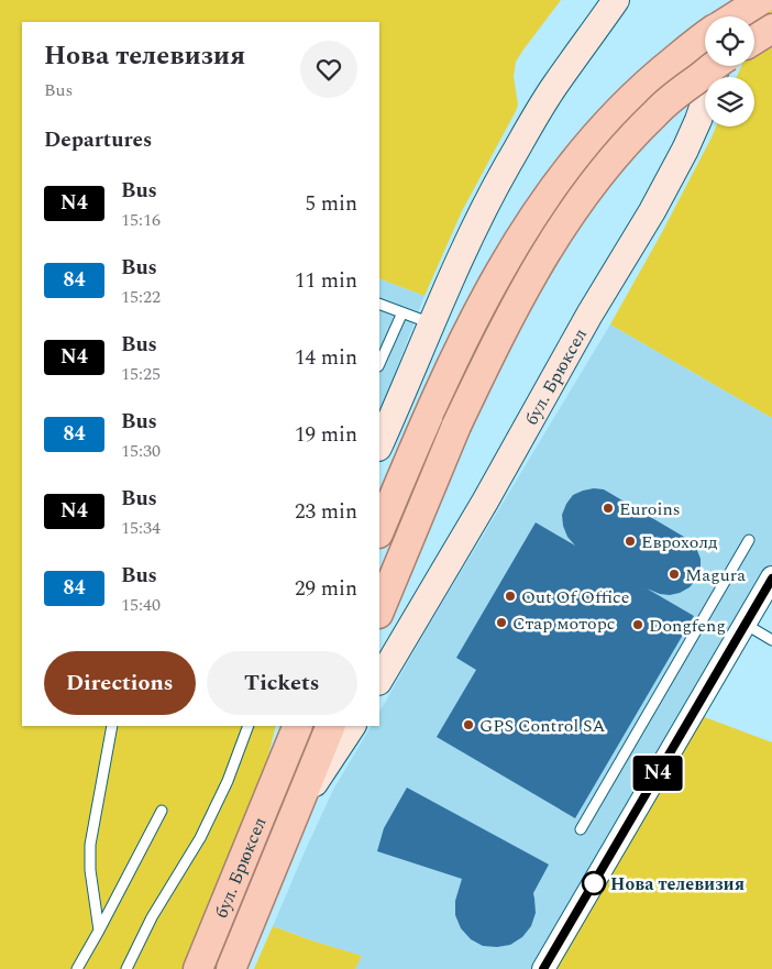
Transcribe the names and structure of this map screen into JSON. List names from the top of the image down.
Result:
{
  "streets": {
    "main road": ["бул. Брюксел"]
  },
  "places": [
    "Euroins",
    "Еврохолд",
    "Magura",
    "Out Of Office",
    "Стар моторс",
    "Dongfeng",
    "GPS Control SA",
    "Нова телевизия"
  ],
  "lines": ["bus line N4"],
  "page": {
    "on_map": "N4",
    "heading": [
      ["Нова телевизия", "Bus"],
      "Departures"
    ],
    "list": [
      {
        "mark": "N4",
        "name": "Bus",
        "note": "15:16",
        "value": "5 min"
      },
      {
        "mark": "84",
        "name": "Bus",
        "note": "15:22",
        "value": "11 min"
      },
      {
        "mark": "N4",
        "name": "Bus",
        "note": "15:25",
        "value": "14 min"
      },
      {
        "mark": "84",
        "name": "Bus",
        "note": "15:30",
        "value": "19 min"
      },
      {
        "mark": "N4",
        "name": "Bus",
        "note": "15:34",
        "value": "23 min"
      },
      {
        "mark": "84",
        "name": "Bus",
        "note": "15:40",
        "value": "29 min"
      }
    ],
    "buttons": ["Directions", "Tickets"]
  }
}
